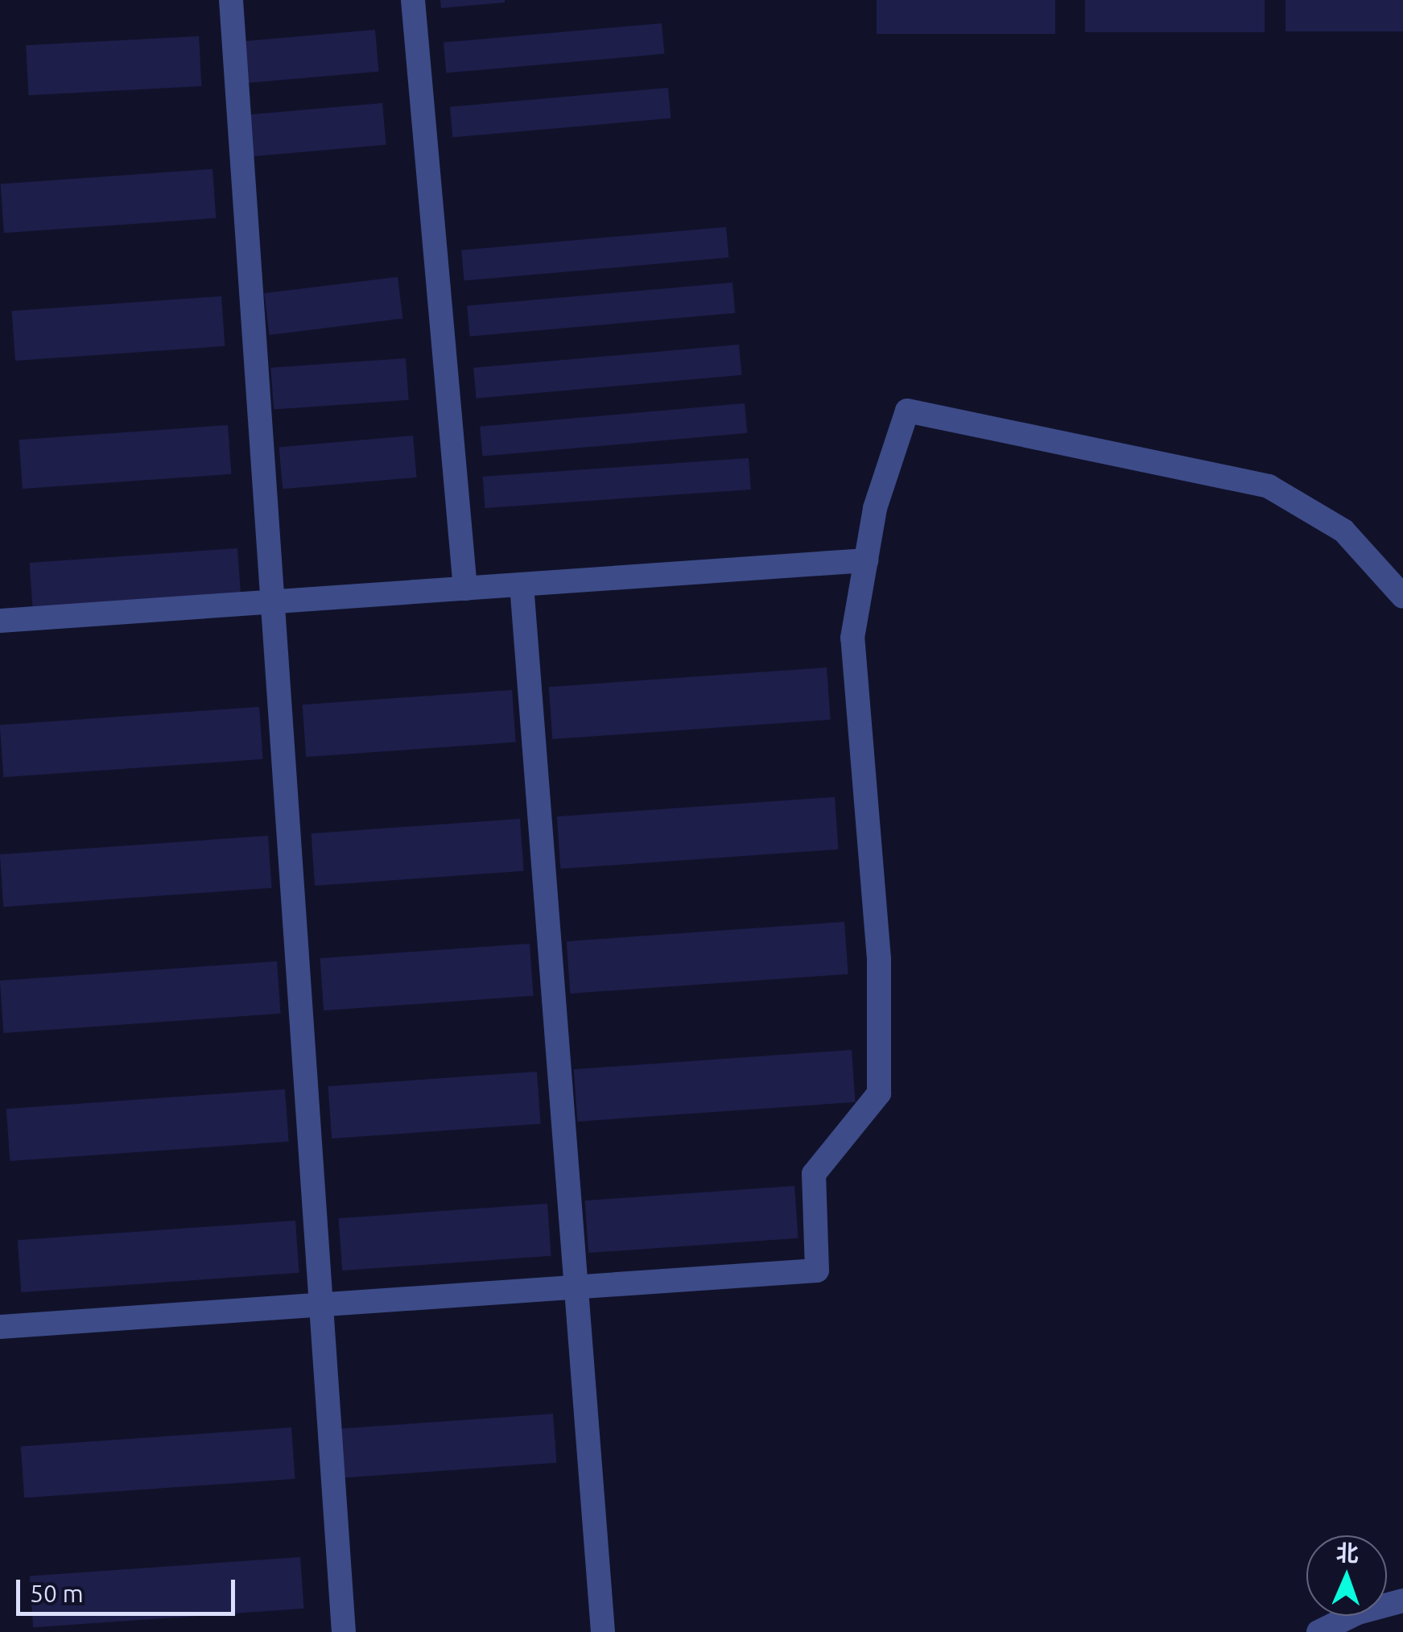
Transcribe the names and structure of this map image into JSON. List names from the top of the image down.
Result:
{
  "scale_bar": "50 m",
  "north": "top"
}
